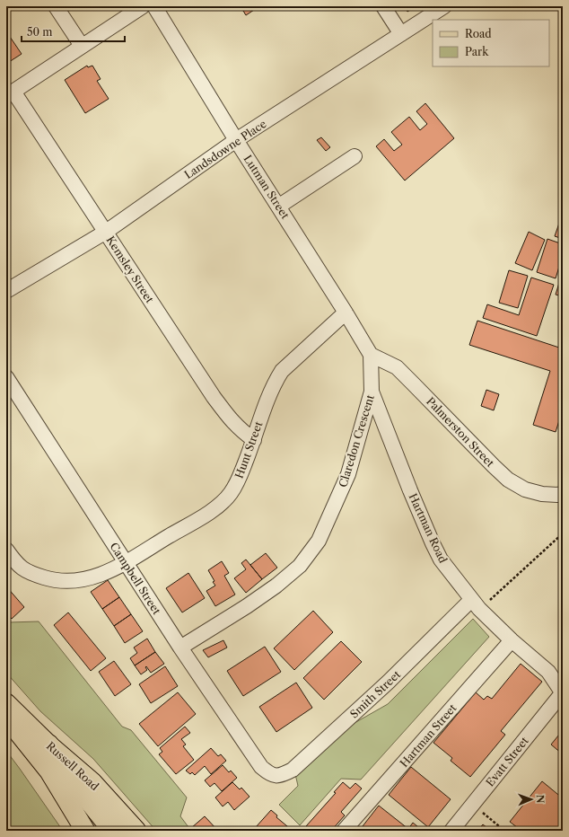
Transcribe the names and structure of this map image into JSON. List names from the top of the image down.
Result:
{
  "streets": {
    "main road": ["Russell Road"],
    "street": [
      "Landsdowne Place",
      "Lutman Street",
      "Kemsley Street",
      "Palmerston Street",
      "Claredon Crescent",
      "Hunt Street",
      "Hartman Road",
      "Campbell Street",
      "Smith Street",
      "Hartman Street",
      "Evatt Street"
    ]
  },
  "crossings": [
    ["Landsdowne Place", "Lutman Street"],
    ["Landsdowne Place", "Kemsley Street"],
    ["Lutman Street", "Palmerston Street"],
    ["Lutman Street", "Claredon Crescent"],
    ["Lutman Street", "Hunt Street"],
    ["Kemsley Street", "Hunt Street"],
    ["Palmerston Street", "Claredon Crescent"],
    ["Claredon Crescent", "Hartman Road"],
    ["Claredon Crescent", "Campbell Street"],
    ["Hunt Street", "Campbell Street"],
    ["Hartman Road", "Smith Street"],
    ["Hartman Road", "Hartman Street"],
    ["Hartman Road", "Evatt Street"],
    ["Campbell Street", "Smith Street"]
  ],
  "legend": ["Road", "Park"],
  "scale_bar": "50 m",
  "north": "right"
}
